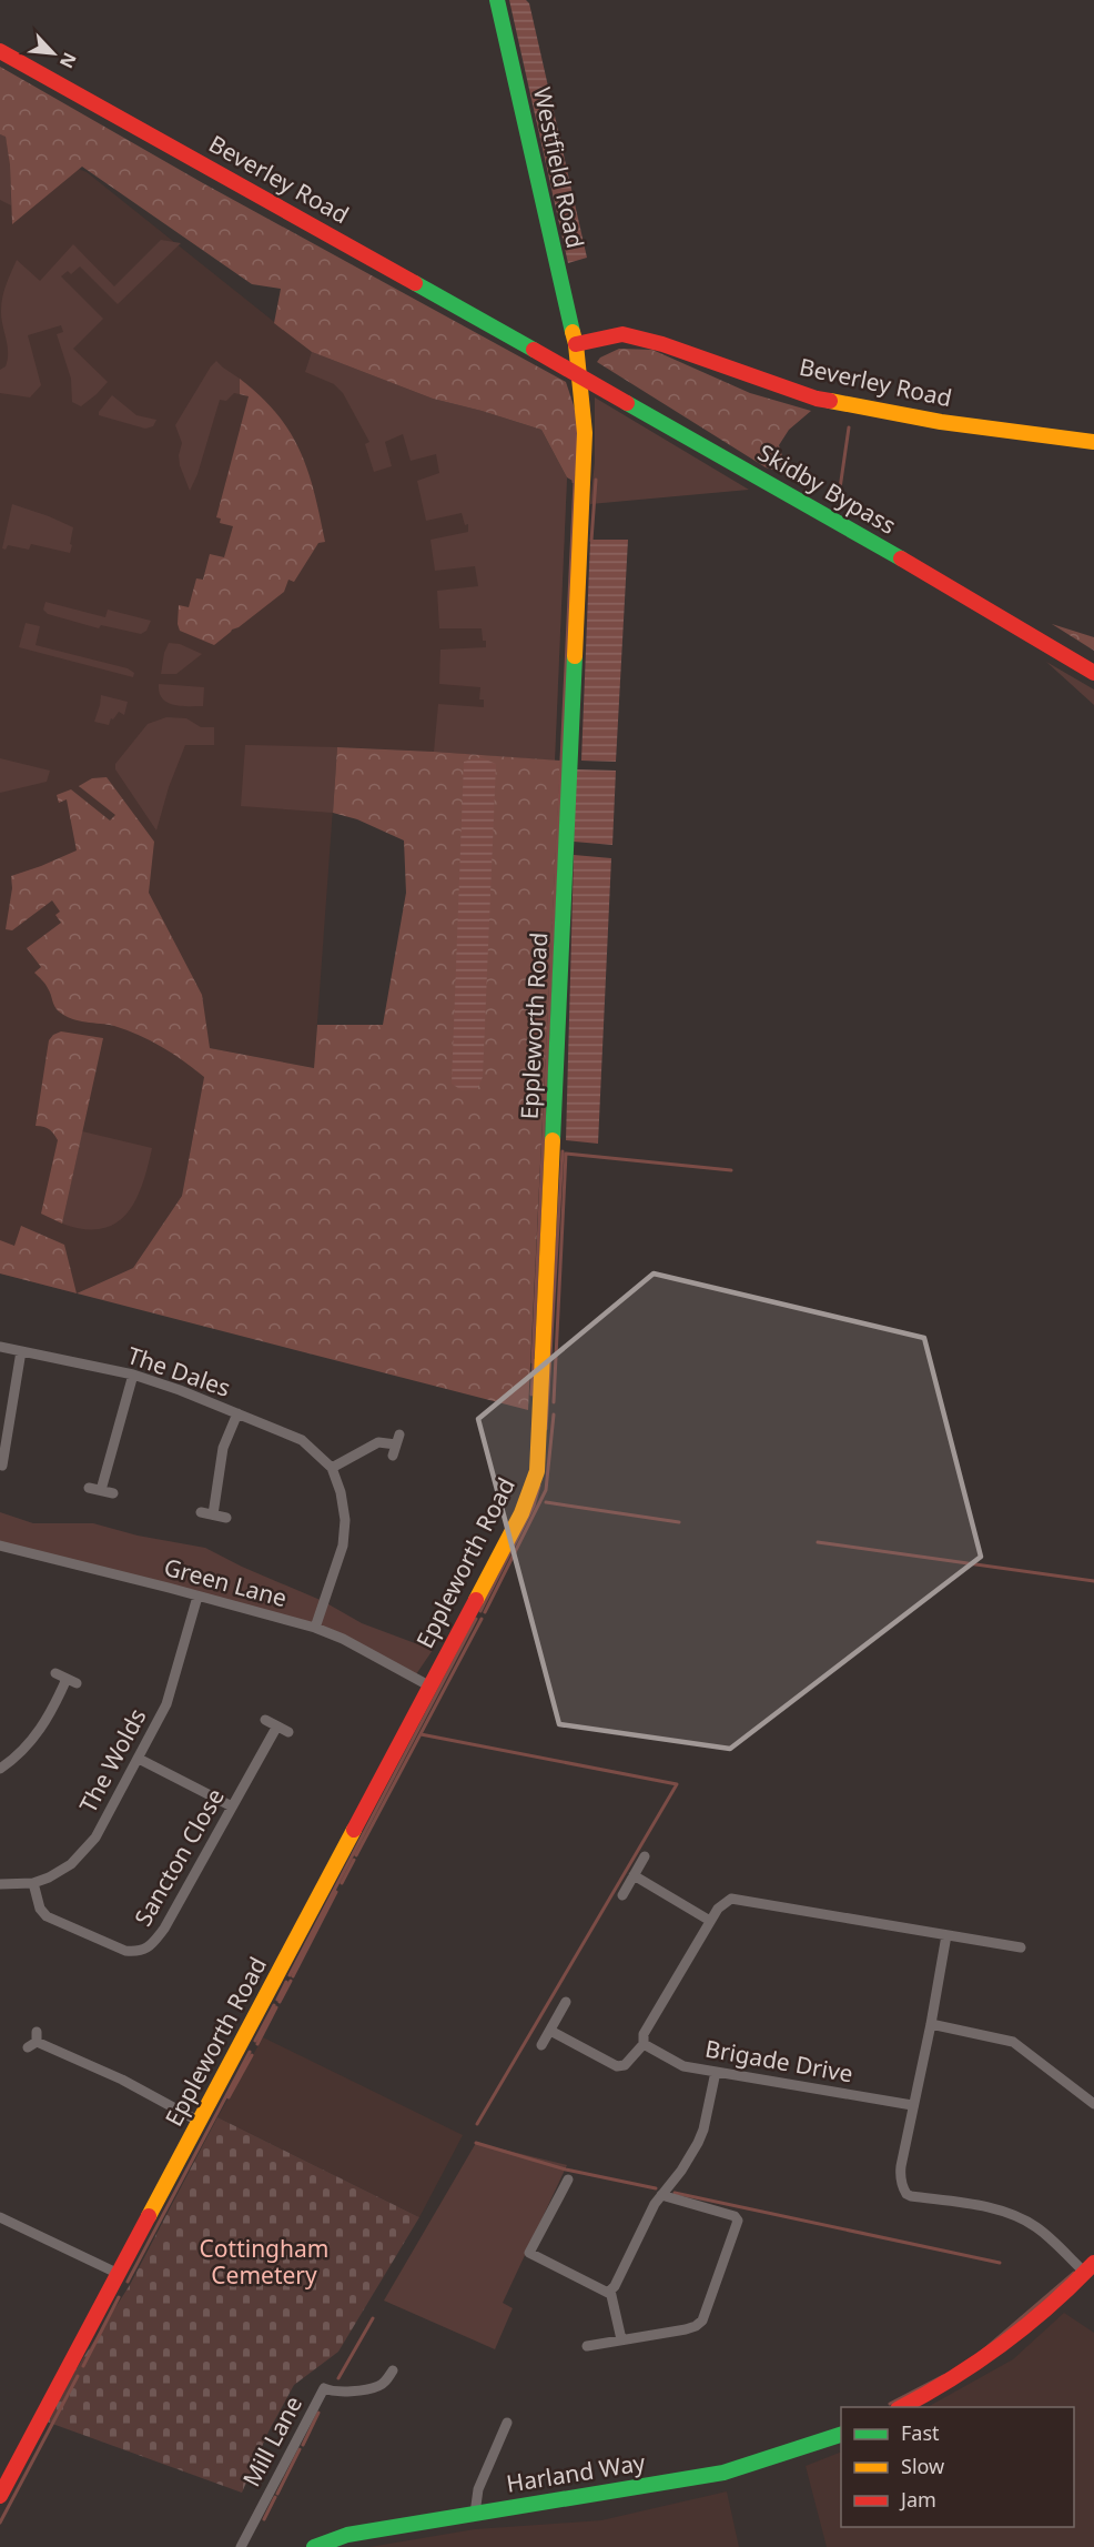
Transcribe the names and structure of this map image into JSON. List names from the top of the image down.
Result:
{
  "streets": {
    "main road": [
      "Westfield Road",
      "Beverley Road",
      "Skidby Bypass",
      "Eppleworth Road",
      "Harland Way"
    ],
    "street": [
      "The Dales",
      "Green Lane",
      "The Wolds",
      "Sancton Close",
      "Brigade Drive",
      "Mill Lane"
    ]
  },
  "crossings": [
    ["Westfield Road", "Beverley Road"],
    ["Westfield Road", "Eppleworth Road"],
    ["Beverley Road", "Skidby Bypass"],
    ["Beverley Road", "Eppleworth Road"],
    ["Eppleworth Road", "Green Lane"],
    ["The Dales", "Green Lane"],
    ["Green Lane", "The Wolds"],
    ["The Wolds", "Sancton Close"]
  ],
  "parks": ["Cottingham Cemetery"],
  "legend": ["Fast", "Slow", "Jam"],
  "north": "bottom right"
}
